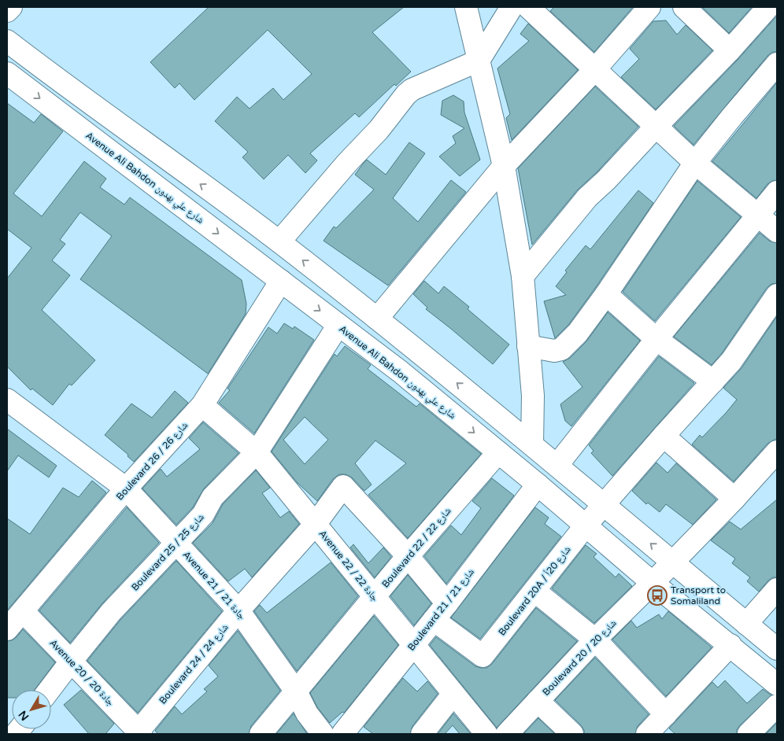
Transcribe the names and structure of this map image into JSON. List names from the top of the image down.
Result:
{
  "streets": {
    "street": [
      "Avenue Ali Bahdon شارع علي بهدون",
      "Boulevard 26 / شارع 26",
      "Boulevard 22 / شارع 22",
      "Boulevard 25 / شارع 25",
      "Avenue 22 / جادة 22",
      "Avenue 21 / جادة 21",
      "Boulevard 20A / شارع 20أ",
      "Boulevard 21 / شارع 21",
      "Boulevard 20 / شارع 20",
      "Boulevard 24 / شارع 24",
      "Avenue 20 / جادة 20"
    ]
  },
  "crossings": [
    ["Avenue Ali Bahdon شارع علي بهدون", "Boulevard 26 / شارع 26"],
    ["Avenue Ali Bahdon شارع علي بهدون", "Boulevard 22 / شارع 22"],
    ["Avenue Ali Bahdon شارع علي بهدون", "Boulevard 25 / شارع 25"],
    ["Avenue Ali Bahdon شارع علي بهدون", "Boulevard 20A / شارع 20أ"],
    ["Avenue Ali Bahdon شارع علي بهدون", "Boulevard 21 / شارع 21"],
    ["Avenue Ali Bahdon شارع علي بهدون", "Boulevard 20 / شارع 20"],
    ["Boulevard 26 / شارع 26", "Avenue 22 / جادة 22"],
    ["Boulevard 26 / شارع 26", "Avenue 21 / جادة 21"],
    ["Boulevard 26 / شارع 26", "Avenue 20 / جادة 20"],
    ["Boulevard 22 / شارع 22", "Avenue 22 / جادة 22"],
    ["Boulevard 22 / شارع 22", "Avenue 21 / جادة 21"],
    ["Boulevard 22 / شارع 22", "Boulevard 24 / شارع 24"],
    ["Boulevard 25 / شارع 25", "Avenue 22 / جادة 22"],
    ["Boulevard 25 / شارع 25", "Avenue 21 / جادة 21"],
    ["Boulevard 25 / شارع 25", "Avenue 20 / جادة 20"],
    ["Avenue 22 / جادة 22", "Boulevard 21 / شارع 21"],
    ["Avenue 22 / جادة 22", "Boulevard 24 / شارع 24"],
    ["Avenue 21 / جادة 21", "Boulevard 24 / شارع 24"],
    ["Boulevard 20A / شارع 20أ", "Boulevard 21 / شارع 21"],
    ["Boulevard 24 / شارع 24", "Avenue 20 / جادة 20"]
  ],
  "places": {
    "bus stop": ["Transport to Somaliland"]
  },
  "north": "bottom left"
}
